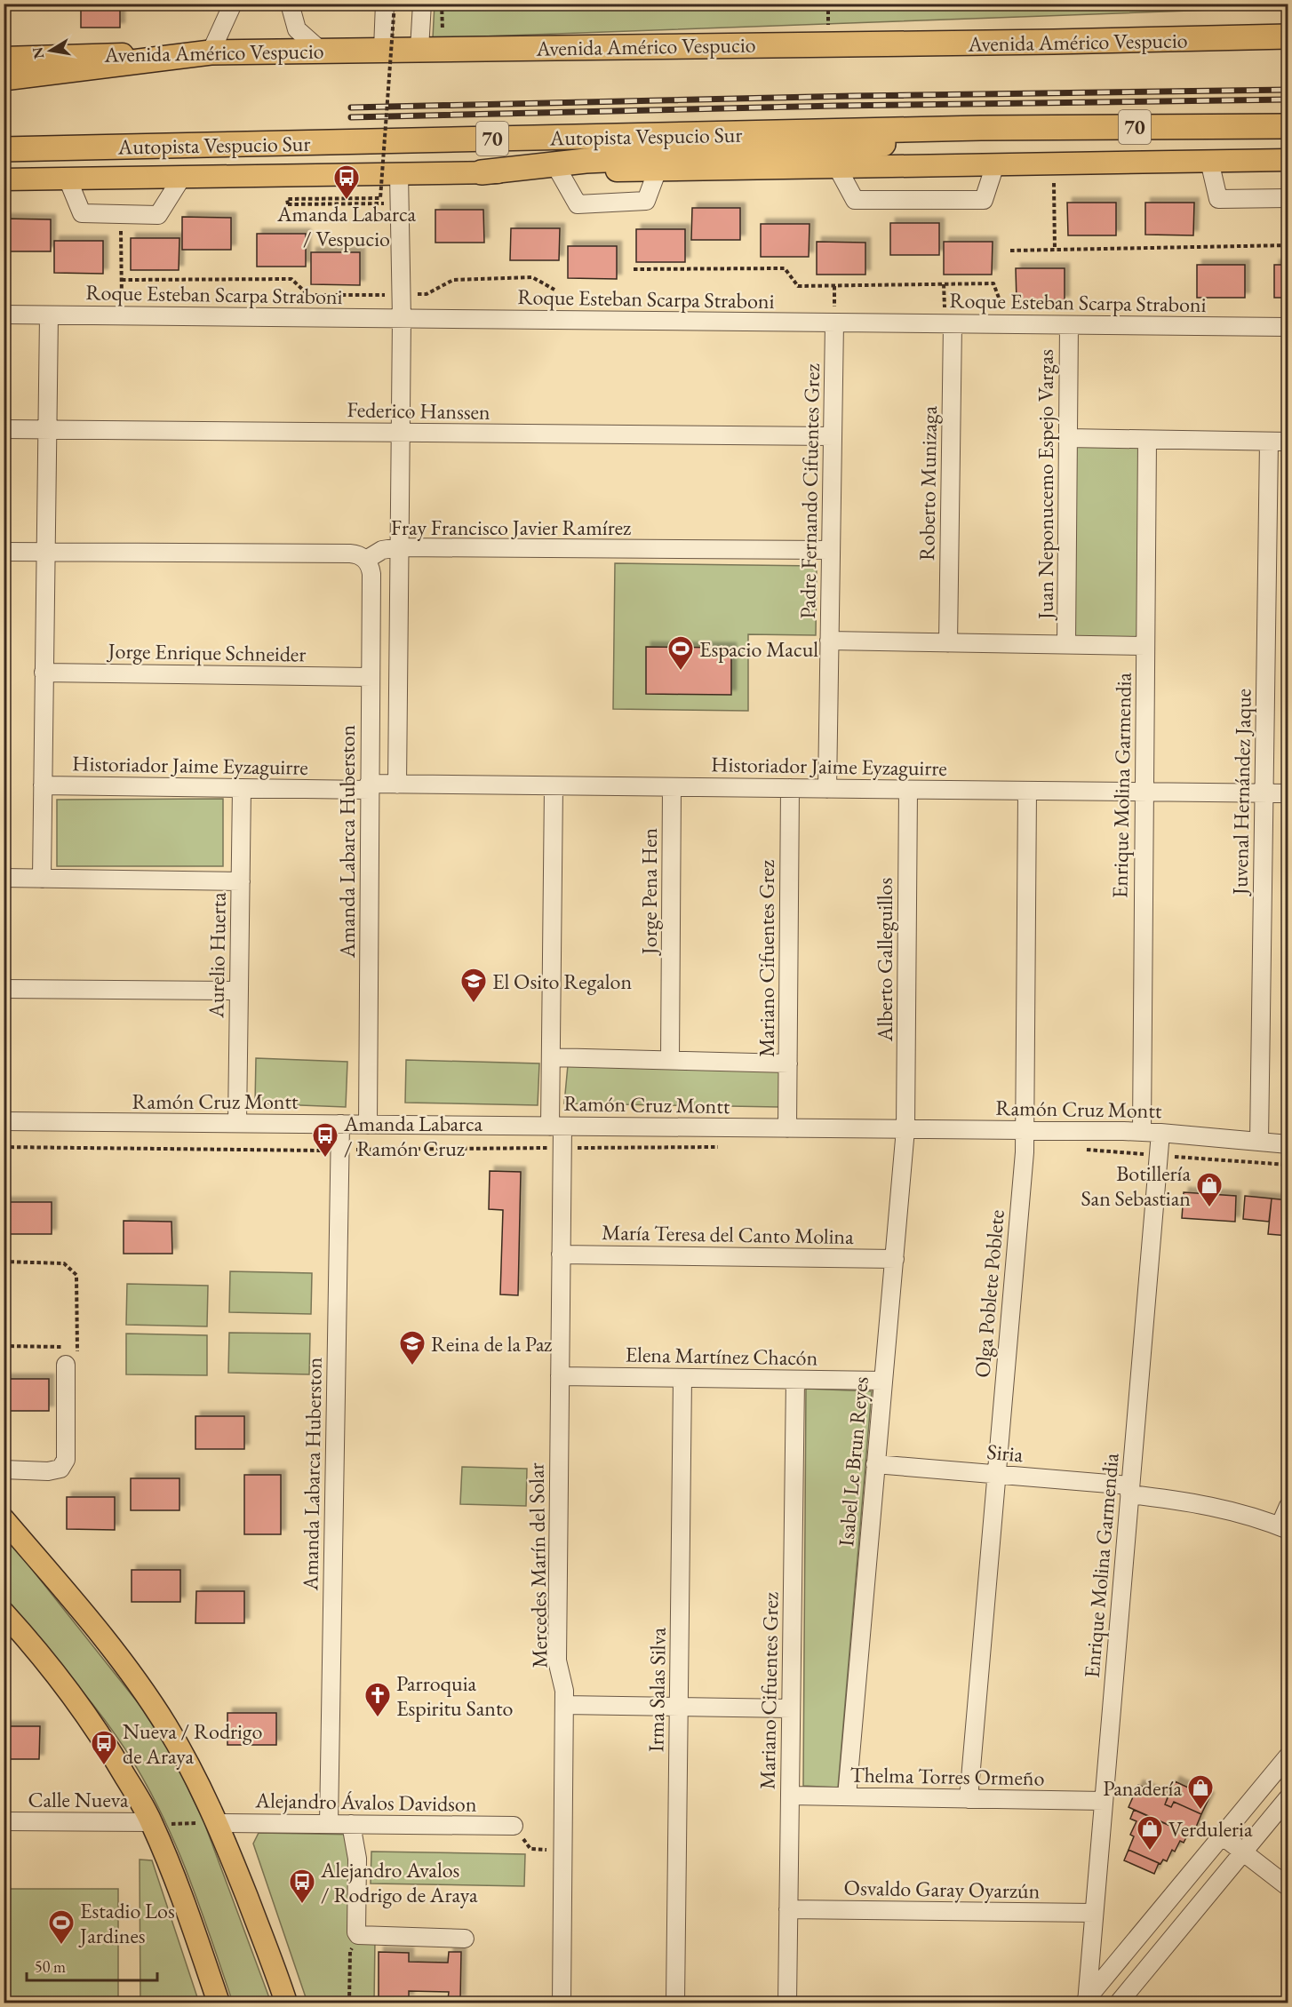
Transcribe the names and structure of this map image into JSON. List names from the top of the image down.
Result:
{
  "streets": {
    "highway": ["Avenida Américo Vespucio", "70", "Autopista Vespucio Sur"],
    "street": [
      "Roque Esteban Scarpa Straboni",
      "Federico Hanssen",
      "Roberto Munizaga",
      "Juan Neponucemo Espejo Vargas",
      "Padre Fernando Cifuentes Grez",
      "Fray Francisco Javier Ramírez",
      "Jorge Enrique Schneider",
      "Historiador Jaime Eyzaguirre",
      "Enrique Molina Garmendia",
      "Juvenal Hernández Jaque",
      "Amanda Labarca Huberston",
      "Jorge Pena Hen",
      "Aurelio Huerta",
      "Mariano Cifuentes Grez",
      "Alberto Galleguillos",
      "Ramón Cruz Montt",
      "María Teresa del Canto Molina",
      "Olga Poblete Poblete",
      "Elena Martínez Chacón",
      "Siria",
      "Isabel Le Brun Reyes",
      "Mercedes Marín del Solar",
      "Irma Salas Silva",
      "Thelma Torres Ormeño",
      "Calle Nueva",
      "Alejandro Ávalos Davidson",
      "Osvaldo Garay Oyarzún"
    ]
  },
  "crossings": [
    ["Roque Esteban Scarpa Straboni", "Roberto Munizaga"],
    ["Roque Esteban Scarpa Straboni", "Juan Neponucemo Espejo Vargas"],
    ["Roque Esteban Scarpa Straboni", "Padre Fernando Cifuentes Grez"],
    ["Federico Hanssen", "Padre Fernando Cifuentes Grez"],
    ["Padre Fernando Cifuentes Grez", "Fray Francisco Javier Ramírez"],
    ["Padre Fernando Cifuentes Grez", "Historiador Jaime Eyzaguirre"],
    ["Fray Francisco Javier Ramírez", "Amanda Labarca Huberston"],
    ["Jorge Enrique Schneider", "Amanda Labarca Huberston"],
    ["Historiador Jaime Eyzaguirre", "Enrique Molina Garmendia"],
    ["Historiador Jaime Eyzaguirre", "Juvenal Hernández Jaque"],
    ["Historiador Jaime Eyzaguirre", "Amanda Labarca Huberston"],
    ["Historiador Jaime Eyzaguirre", "Jorge Pena Hen"],
    ["Historiador Jaime Eyzaguirre", "Aurelio Huerta"],
    ["Historiador Jaime Eyzaguirre", "Mariano Cifuentes Grez"],
    ["Historiador Jaime Eyzaguirre", "Alberto Galleguillos"],
    ["Historiador Jaime Eyzaguirre", "Olga Poblete Poblete"],
    ["Historiador Jaime Eyzaguirre", "Mercedes Marín del Solar"],
    ["Enrique Molina Garmendia", "Ramón Cruz Montt"],
    ["Enrique Molina Garmendia", "Siria"],
    ["Enrique Molina Garmendia", "Thelma Torres Ormeño"],
    ["Enrique Molina Garmendia", "Osvaldo Garay Oyarzún"],
    ["Juvenal Hernández Jaque", "Ramón Cruz Montt"],
    ["Amanda Labarca Huberston", "Ramón Cruz Montt"],
    ["Amanda Labarca Huberston", "Alejandro Ávalos Davidson"],
    ["Aurelio Huerta", "Ramón Cruz Montt"],
    ["Mariano Cifuentes Grez", "Ramón Cruz Montt"],
    ["Mariano Cifuentes Grez", "Elena Martínez Chacón"],
    ["Mariano Cifuentes Grez", "Thelma Torres Ormeño"],
    ["Mariano Cifuentes Grez", "Osvaldo Garay Oyarzún"],
    ["Alberto Galleguillos", "Ramón Cruz Montt"],
    ["Alberto Galleguillos", "Isabel Le Brun Reyes"],
    ["Ramón Cruz Montt", "Olga Poblete Poblete"],
    ["Ramón Cruz Montt", "Isabel Le Brun Reyes"],
    ["Ramón Cruz Montt", "Mercedes Marín del Solar"],
    ["María Teresa del Canto Molina", "Isabel Le Brun Reyes"],
    ["María Teresa del Canto Molina", "Mercedes Marín del Solar"],
    ["Olga Poblete Poblete", "Siria"],
    ["Olga Poblete Poblete", "Thelma Torres Ormeño"],
    ["Elena Martínez Chacón", "Isabel Le Brun Reyes"],
    ["Elena Martínez Chacón", "Mercedes Marín del Solar"],
    ["Elena Martínez Chacón", "Irma Salas Silva"],
    ["Siria", "Isabel Le Brun Reyes"],
    ["Isabel Le Brun Reyes", "Thelma Torres Ormeño"]
  ],
  "places": {
    "bus stop": [
      "Amanda Labarca / Vespucio",
      "Amanda Labarca / Ramón Cruz",
      "Nueva / Rodrigo de Araya",
      "Alejandro Avalos / Rodrigo de Araya"
    ],
    "sports": ["Espacio Macul", "Estadio Los Jardines"],
    "school or university": ["El Osito Regalon", "Reina de la Paz"],
    "shop": ["Botillería San Sebastian", "Panadería", "Verduleria"],
    "church": ["Parroquia Espiritu Santo"]
  },
  "scale_bar": "50 m",
  "north": "left"
}
